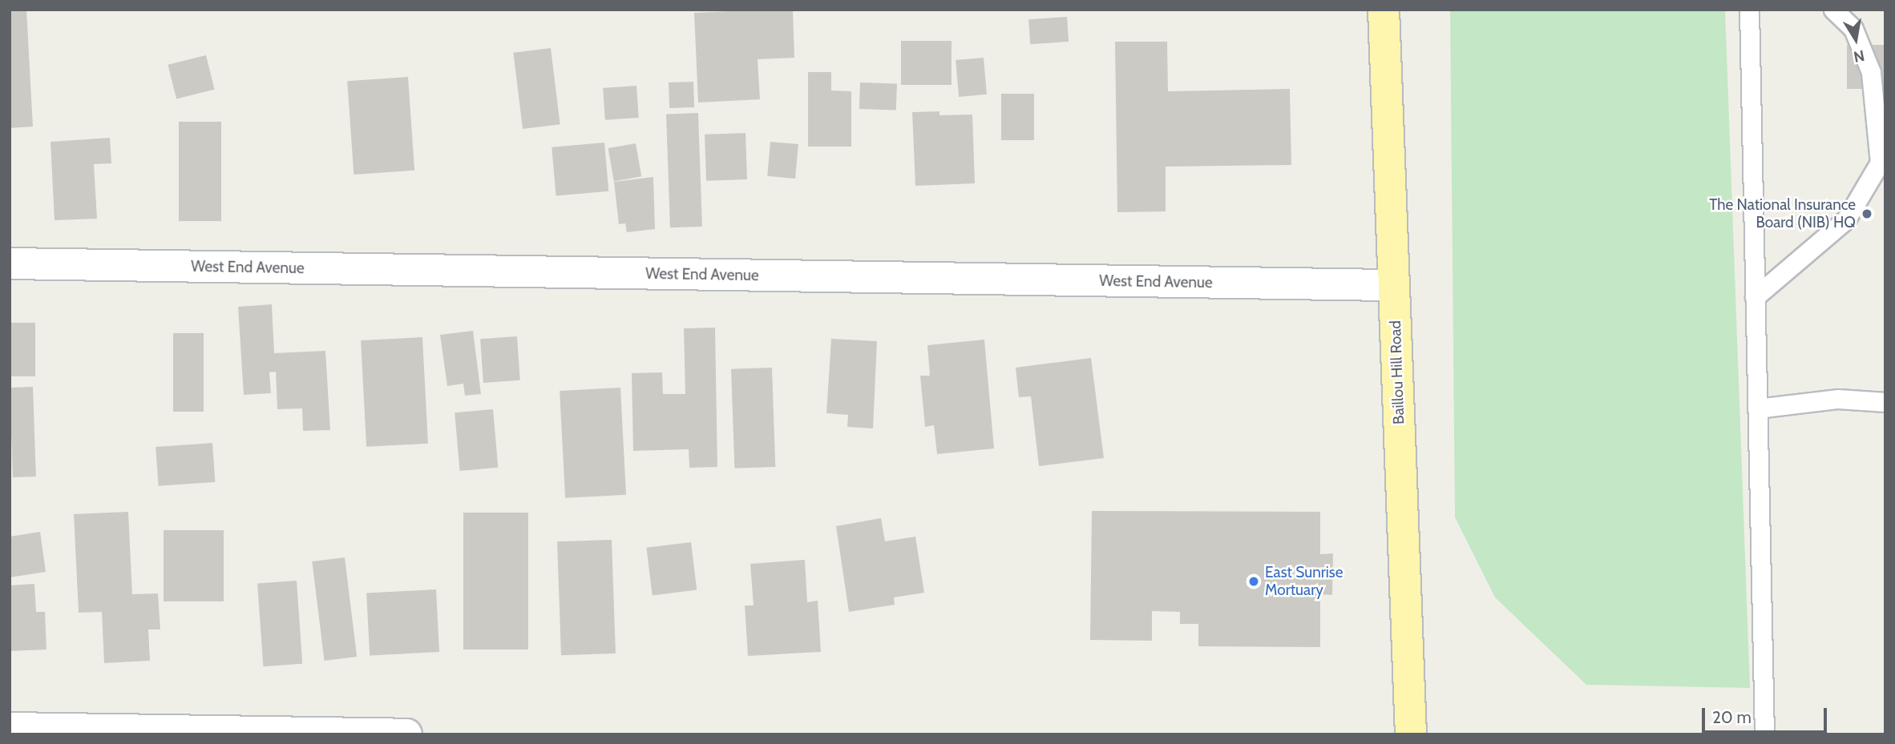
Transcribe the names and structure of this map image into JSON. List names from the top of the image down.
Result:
{
  "streets": {
    "main road": ["Baillou Hill Road"],
    "street": ["West End Avenue"]
  },
  "crossings": [
    ["West End Avenue", "Baillou Hill Road"]
  ],
  "places": ["The National Insurance Board (NIB) HQ", "East Sunrise Mortuary"],
  "scale_bar": "20 m",
  "north": "bottom"
}
